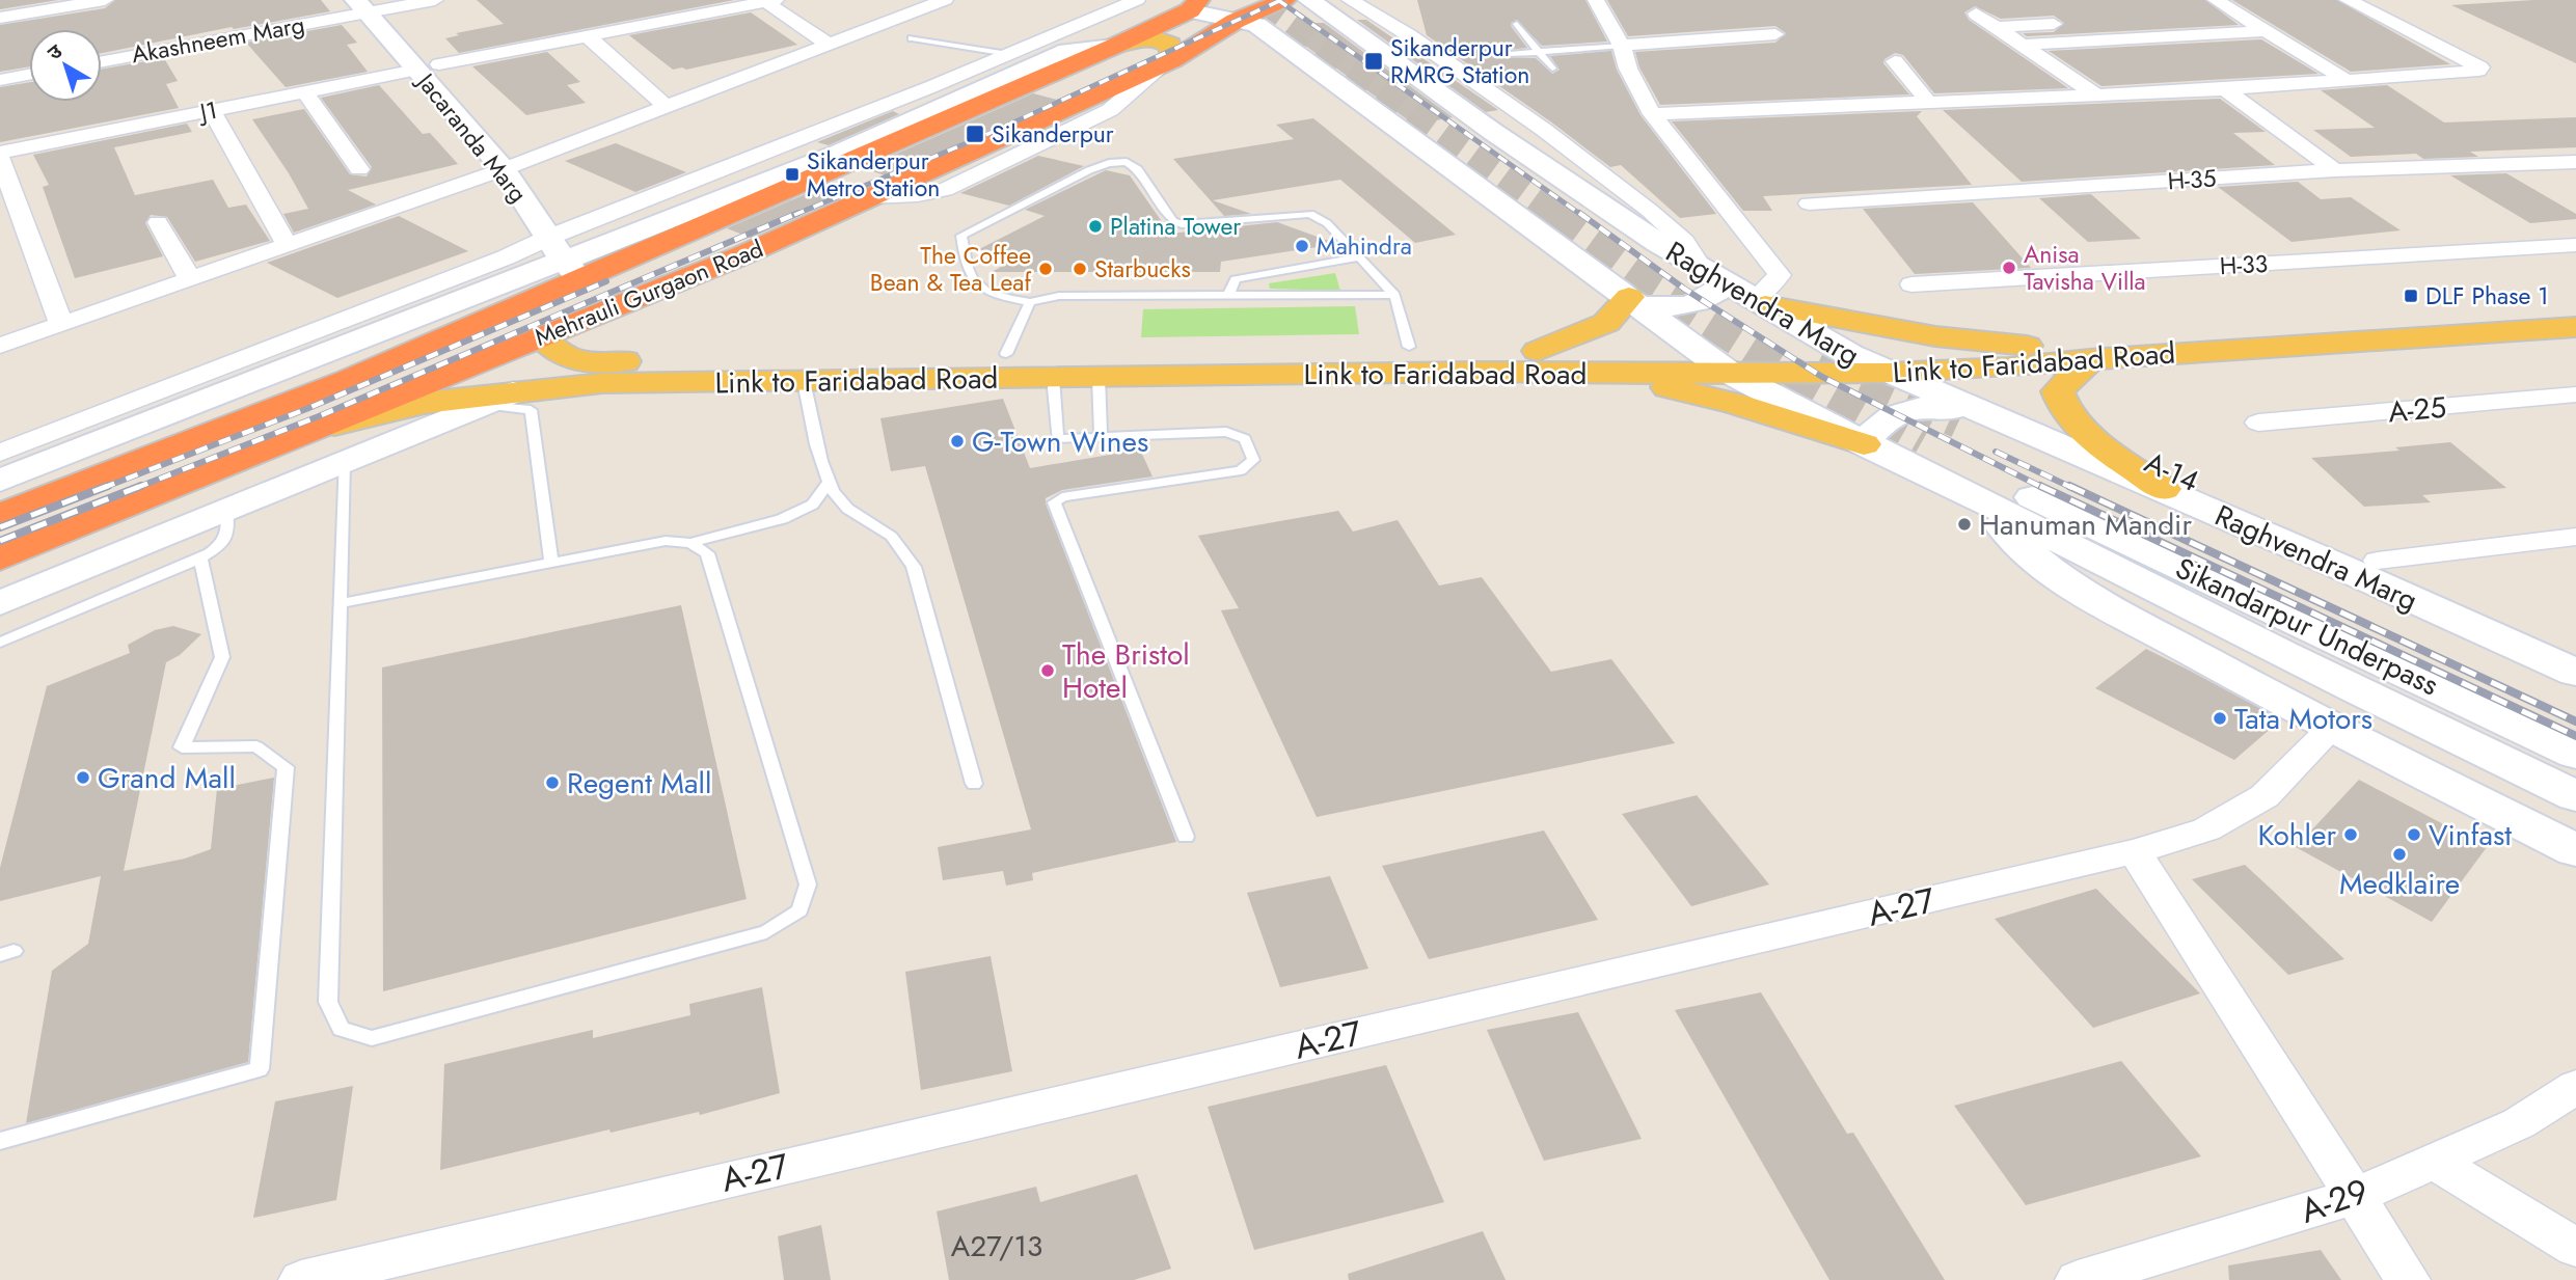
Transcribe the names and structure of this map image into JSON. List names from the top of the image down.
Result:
{
  "streets": {
    "highway": ["Mehrauli Gurgaon Road"],
    "main road": ["Link to Faridabad Road"],
    "street": [
      "Akashneem Marg",
      "J1",
      "Jacaranda Marg",
      "H-35",
      "H-33",
      "Raghvendra Marg",
      "A-25",
      "A-14",
      "Sikandarpur Underpass",
      "A-27",
      "A-29"
    ]
  },
  "crossings": [
    ["Akashneem Marg", "Jacaranda Marg"],
    ["J1", "Jacaranda Marg"],
    ["Jacaranda Marg", "Mehrauli Gurgaon Road"],
    ["Mehrauli Gurgaon Road", "Link to Faridabad Road"],
    ["Raghvendra Marg", "Link to Faridabad Road"],
    ["Raghvendra Marg", "Sikandarpur Underpass"]
  ],
  "places": {
    "transit": [
      "Sikanderpur RMRG Station",
      "Sikanderpur",
      "Sikanderpur Metro Station",
      "DLF Phase 1"
    ],
    "other": [
      "Platina Tower",
      "Mahindra",
      "Anisa Tavisha Villa",
      "The Coffee Bean & Tea Leaf",
      "Starbucks",
      "G-Town Wines",
      "Hanuman Mandir",
      "The Bristol Hotel",
      "Tata Motors",
      "Grand Mall",
      "Regent Mall",
      "Kohler",
      "Vinfast",
      "Medklaire"
    ]
  },
  "house_numbers": ["A27/13"],
  "north": "top left"
}
